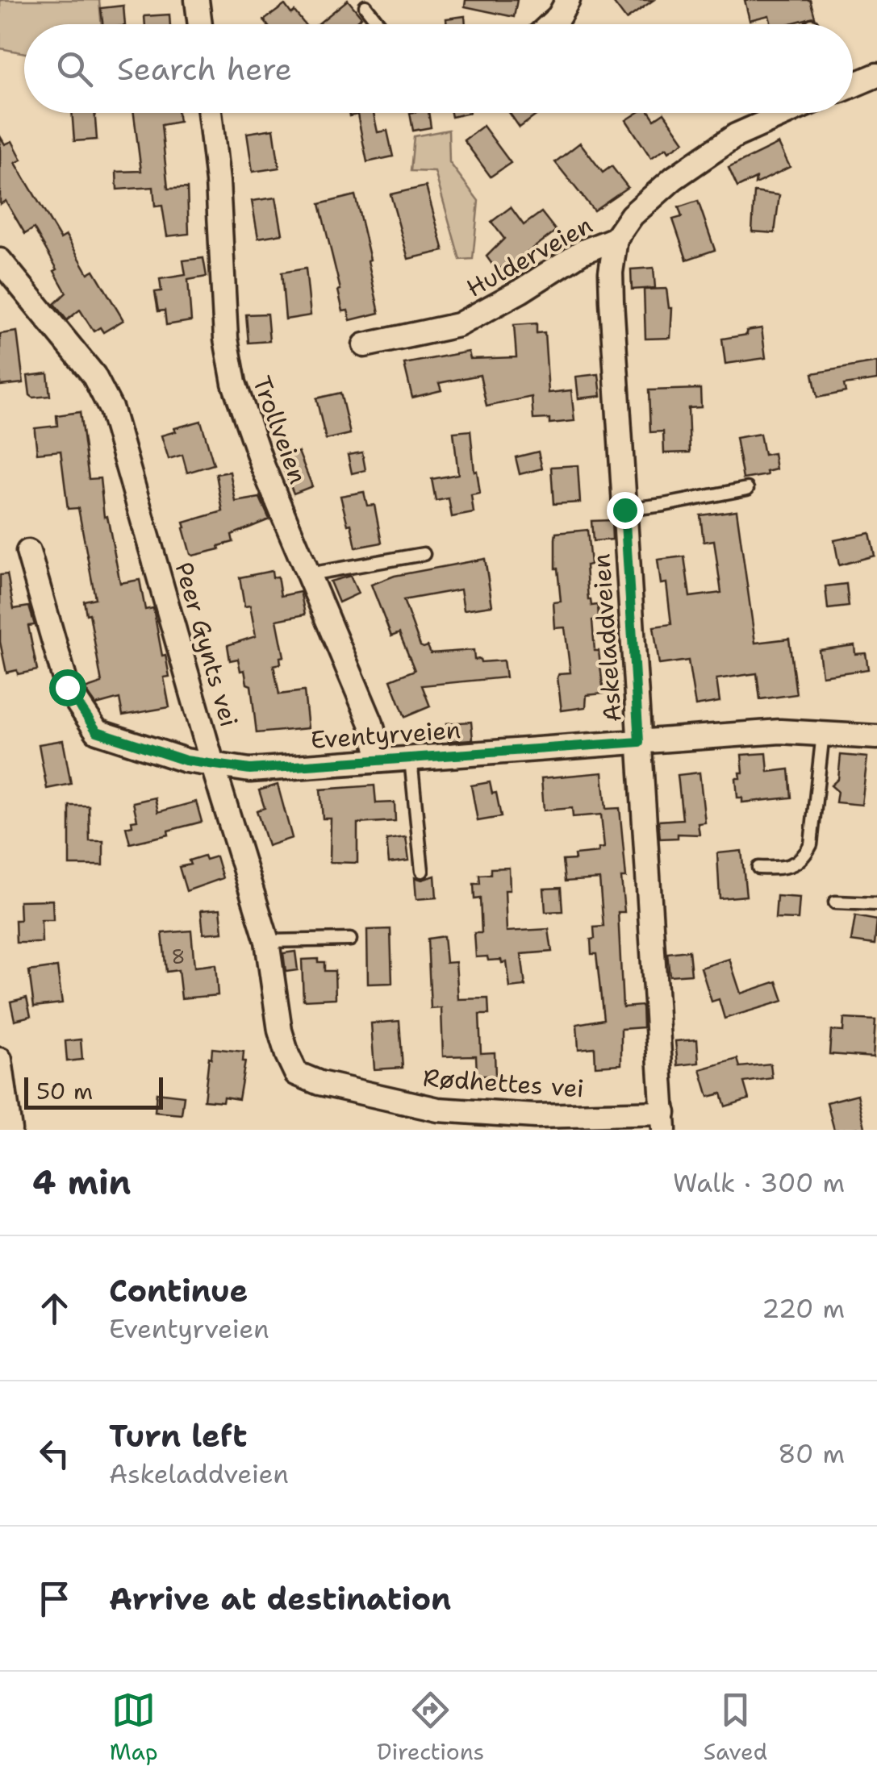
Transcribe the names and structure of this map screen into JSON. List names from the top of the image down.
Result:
{
  "streets": {
    "street": [
      "Hulderveien",
      "Trollveien",
      "Askeladdveien",
      "Peer Gynts vei",
      "Eventyrveien",
      "Rødhettes vei"
    ]
  },
  "crossings": [
    ["Hulderveien", "Askeladdveien"],
    ["Trollveien", "Eventyrveien"],
    ["Askeladdveien", "Eventyrveien"],
    ["Askeladdveien", "Rødhettes vei"],
    ["Peer Gynts vei", "Eventyrveien"],
    ["Peer Gynts vei", "Rødhettes vei"]
  ],
  "house_numbers": ["8"],
  "scale_bar": "50 m",
  "page": {
    "search": "Search here",
    "scale": "50 m",
    "heading": ["4 min", "Walk · 300 m"],
    "list": [
      ["Continue", "Eventyrveien", "220 m"],
      ["Turn left", "Askeladdveien", "80 m"],
      "Arrive at destination"
    ],
    "nav": ["Map", "Directions", "Saved"]
  }
}
